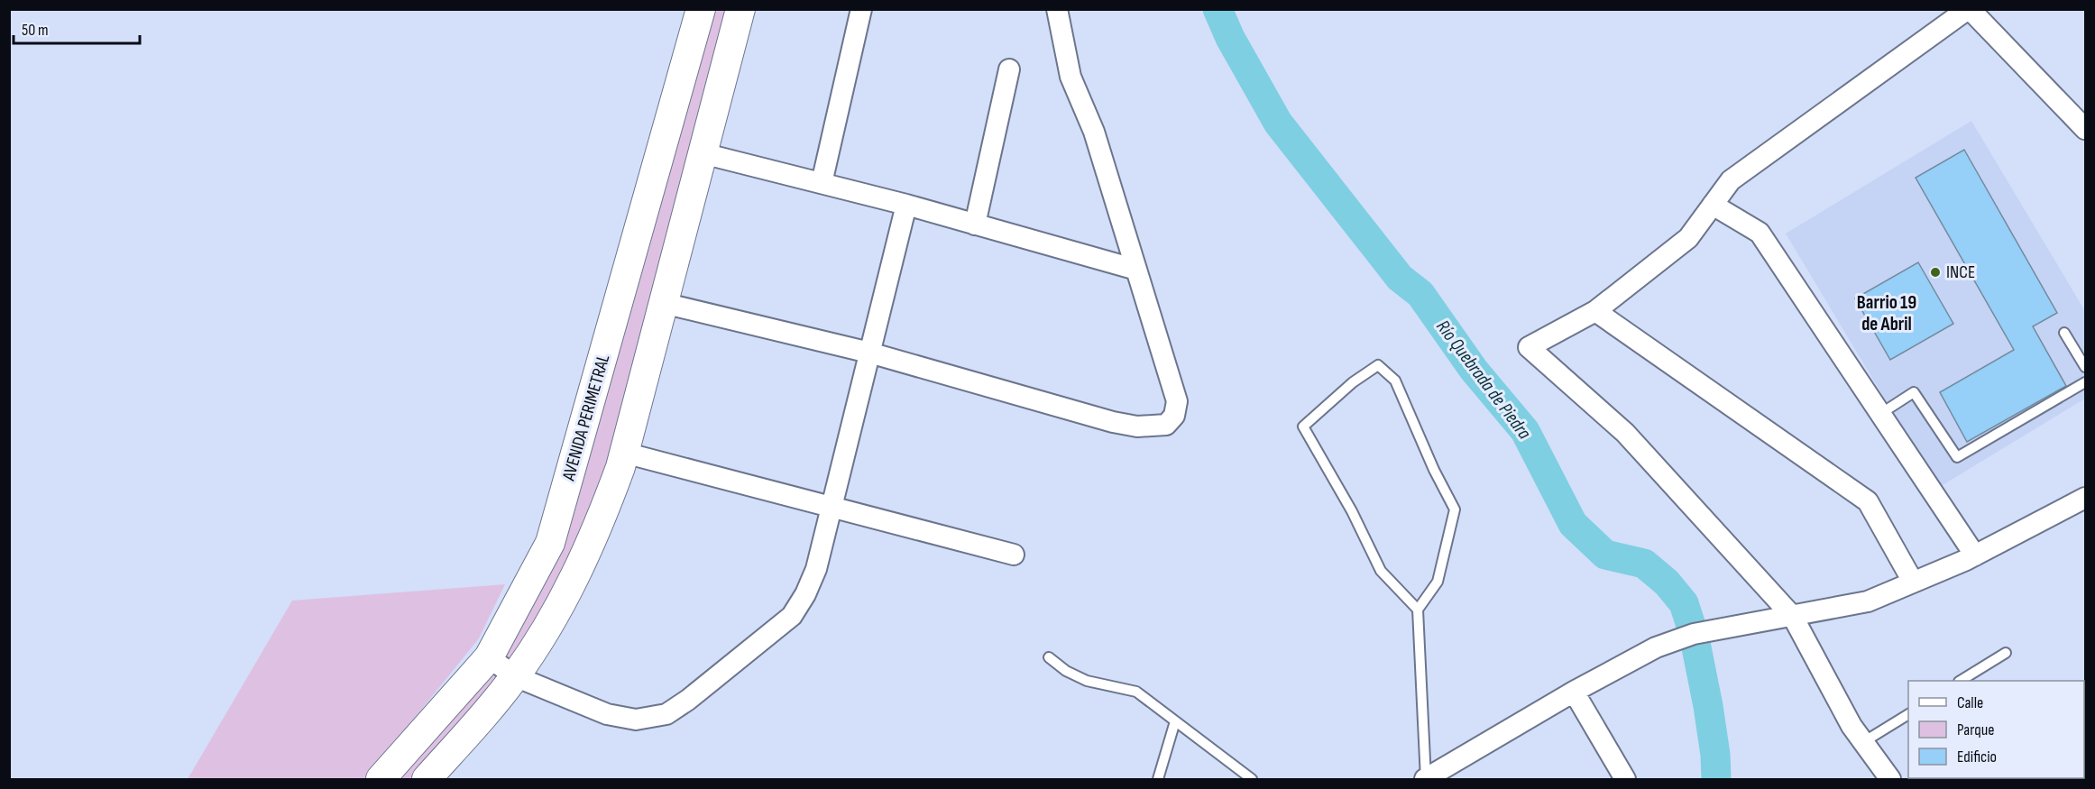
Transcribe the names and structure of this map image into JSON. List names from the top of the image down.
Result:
{
  "streets": {
    "main road": ["AVENIDA PERIMETRAL"]
  },
  "districts": ["Barrio 19 de Abril"],
  "water": ["Río Quebrada de Piedra"],
  "places": ["INCE"],
  "legend": ["Calle", "Parque", "Edificio"],
  "scale_bar": "50 m"
}
